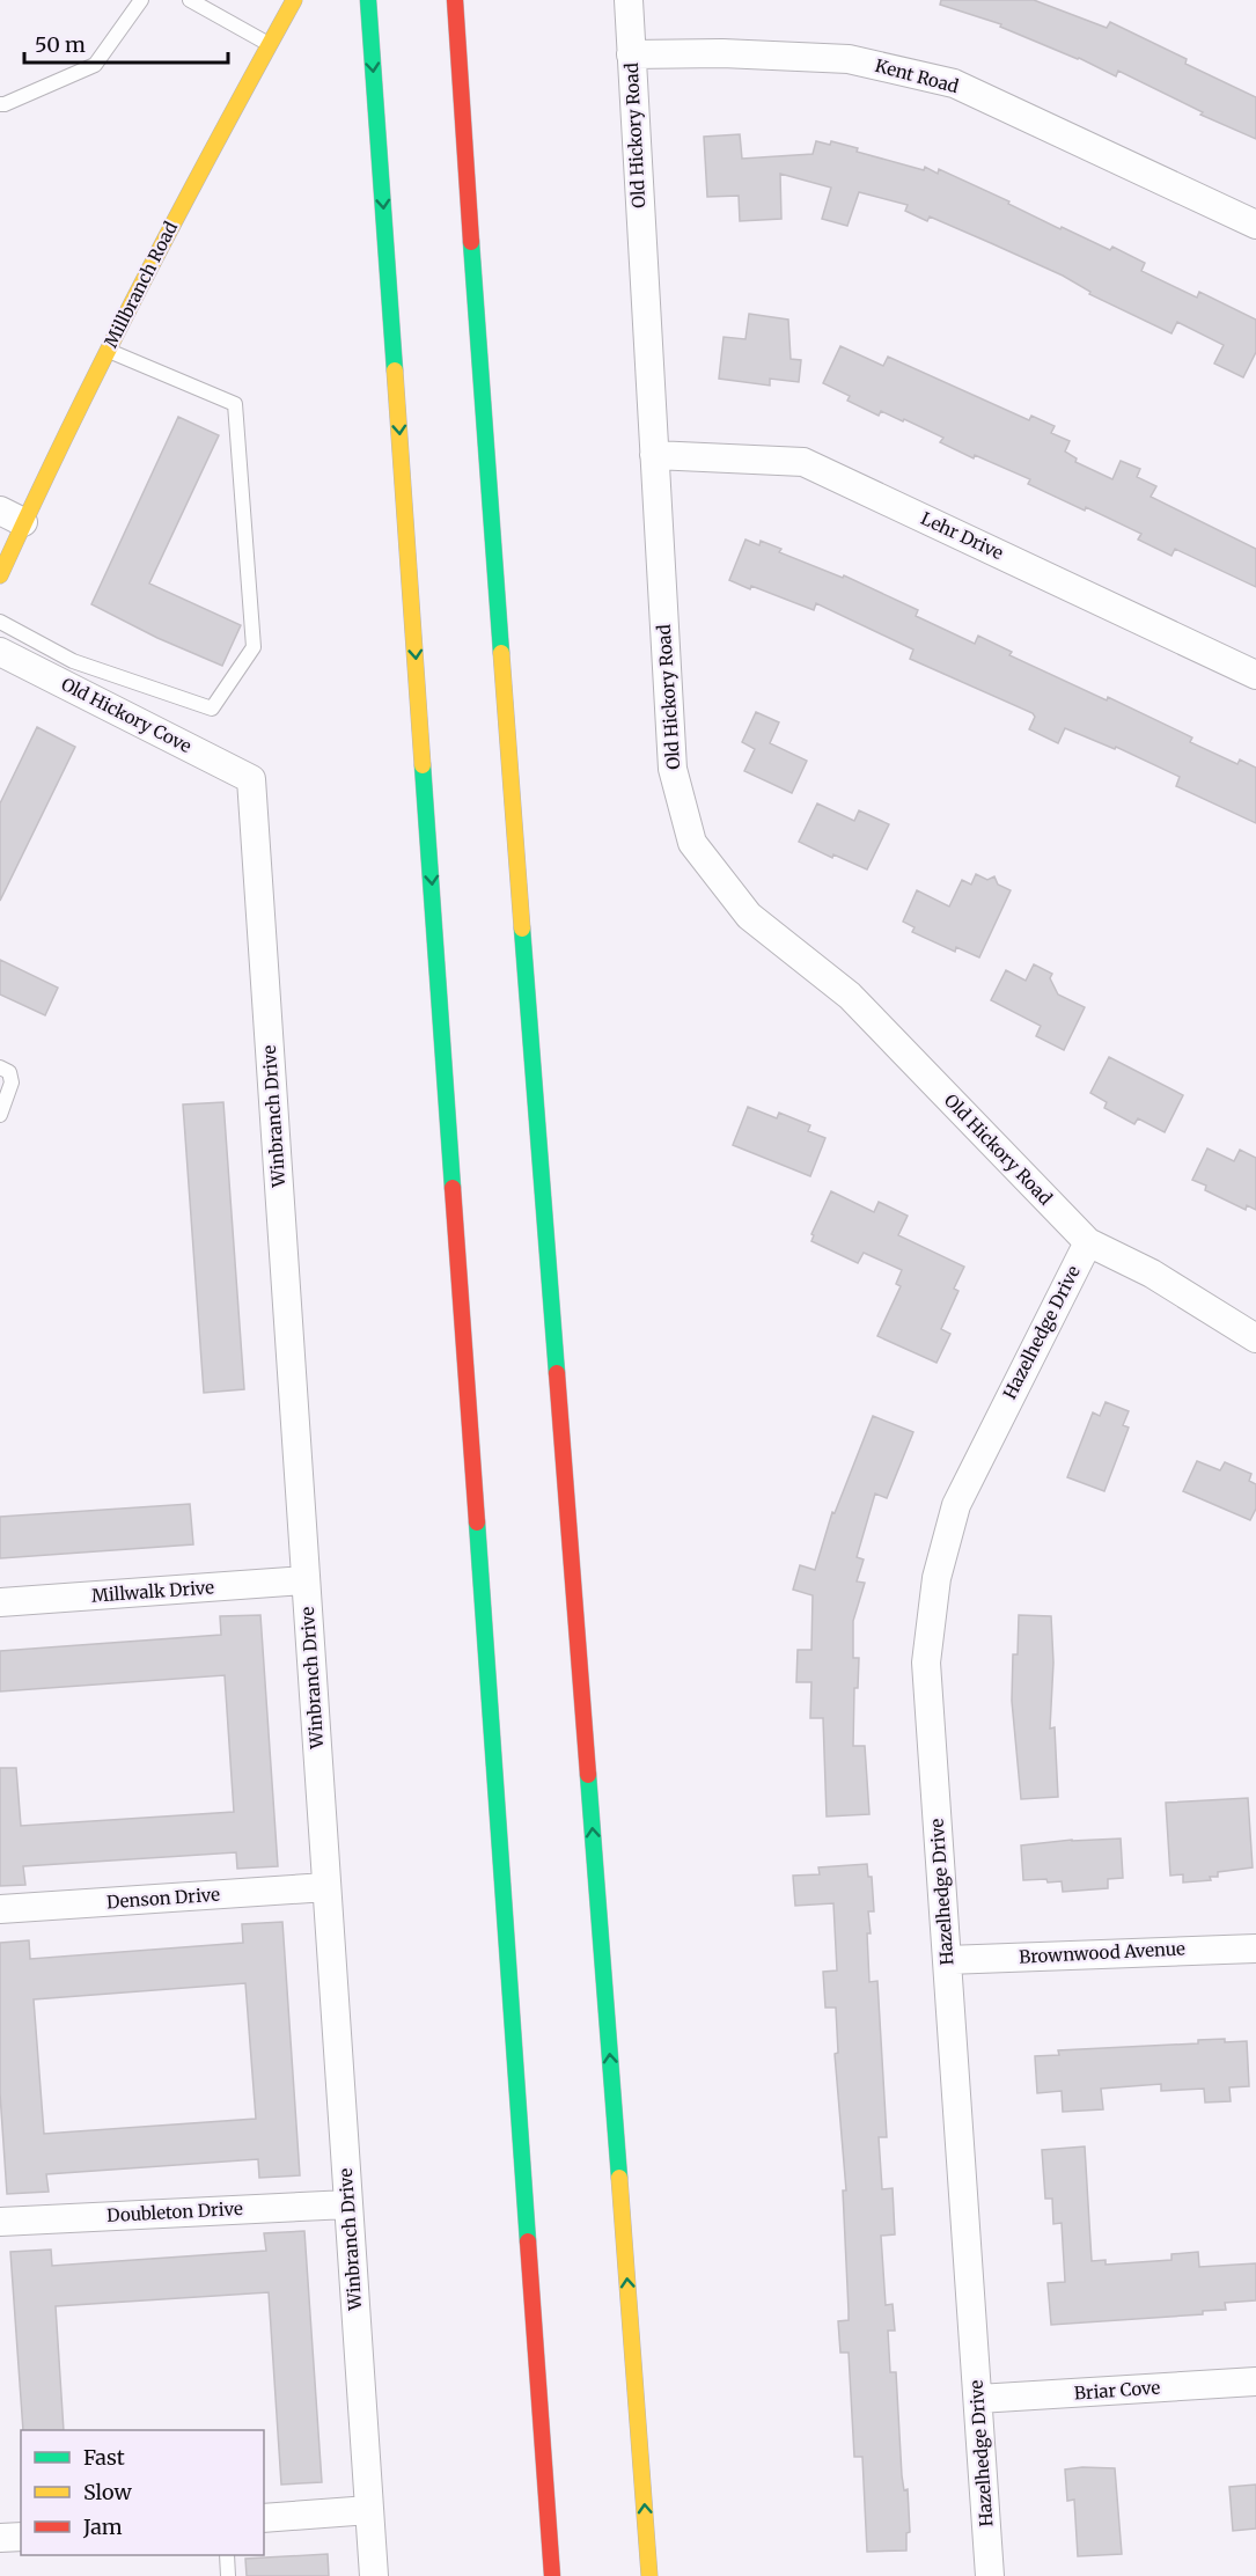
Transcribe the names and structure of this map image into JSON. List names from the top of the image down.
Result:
{
  "streets": {
    "main road": ["Millbranch Road"],
    "street": [
      "Kent Road",
      "Old Hickory Road",
      "Lehr Drive",
      "Old Hickory Cove",
      "Winbranch Drive",
      "Hazelhedge Drive",
      "Millwalk Drive",
      "Denson Drive",
      "Brownwood Avenue",
      "Doubleton Drive",
      "Briar Cove"
    ]
  },
  "crossings": [
    ["Kent Road", "Old Hickory Road"],
    ["Old Hickory Road", "Lehr Drive"],
    ["Old Hickory Road", "Hazelhedge Drive"],
    ["Old Hickory Cove", "Winbranch Drive"],
    ["Winbranch Drive", "Millwalk Drive"],
    ["Winbranch Drive", "Denson Drive"],
    ["Winbranch Drive", "Doubleton Drive"],
    ["Hazelhedge Drive", "Brownwood Avenue"],
    ["Hazelhedge Drive", "Briar Cove"]
  ],
  "legend": ["Fast", "Slow", "Jam"],
  "scale_bar": "50 m"
}
